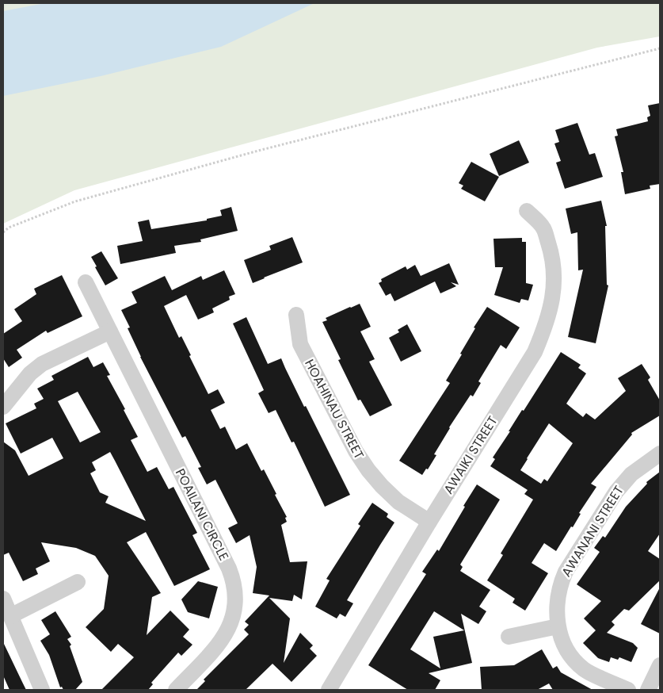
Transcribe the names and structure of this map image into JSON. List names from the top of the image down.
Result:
{
  "streets": {
    "street": [
      "HOAHINAU STREET",
      "AWAIKI STREET",
      "POAILANI CIRCLE",
      "AWANANI STREET"
    ]
  },
  "crossings": [
    ["HOAHINAU STREET", "AWAIKI STREET"]
  ]
}
